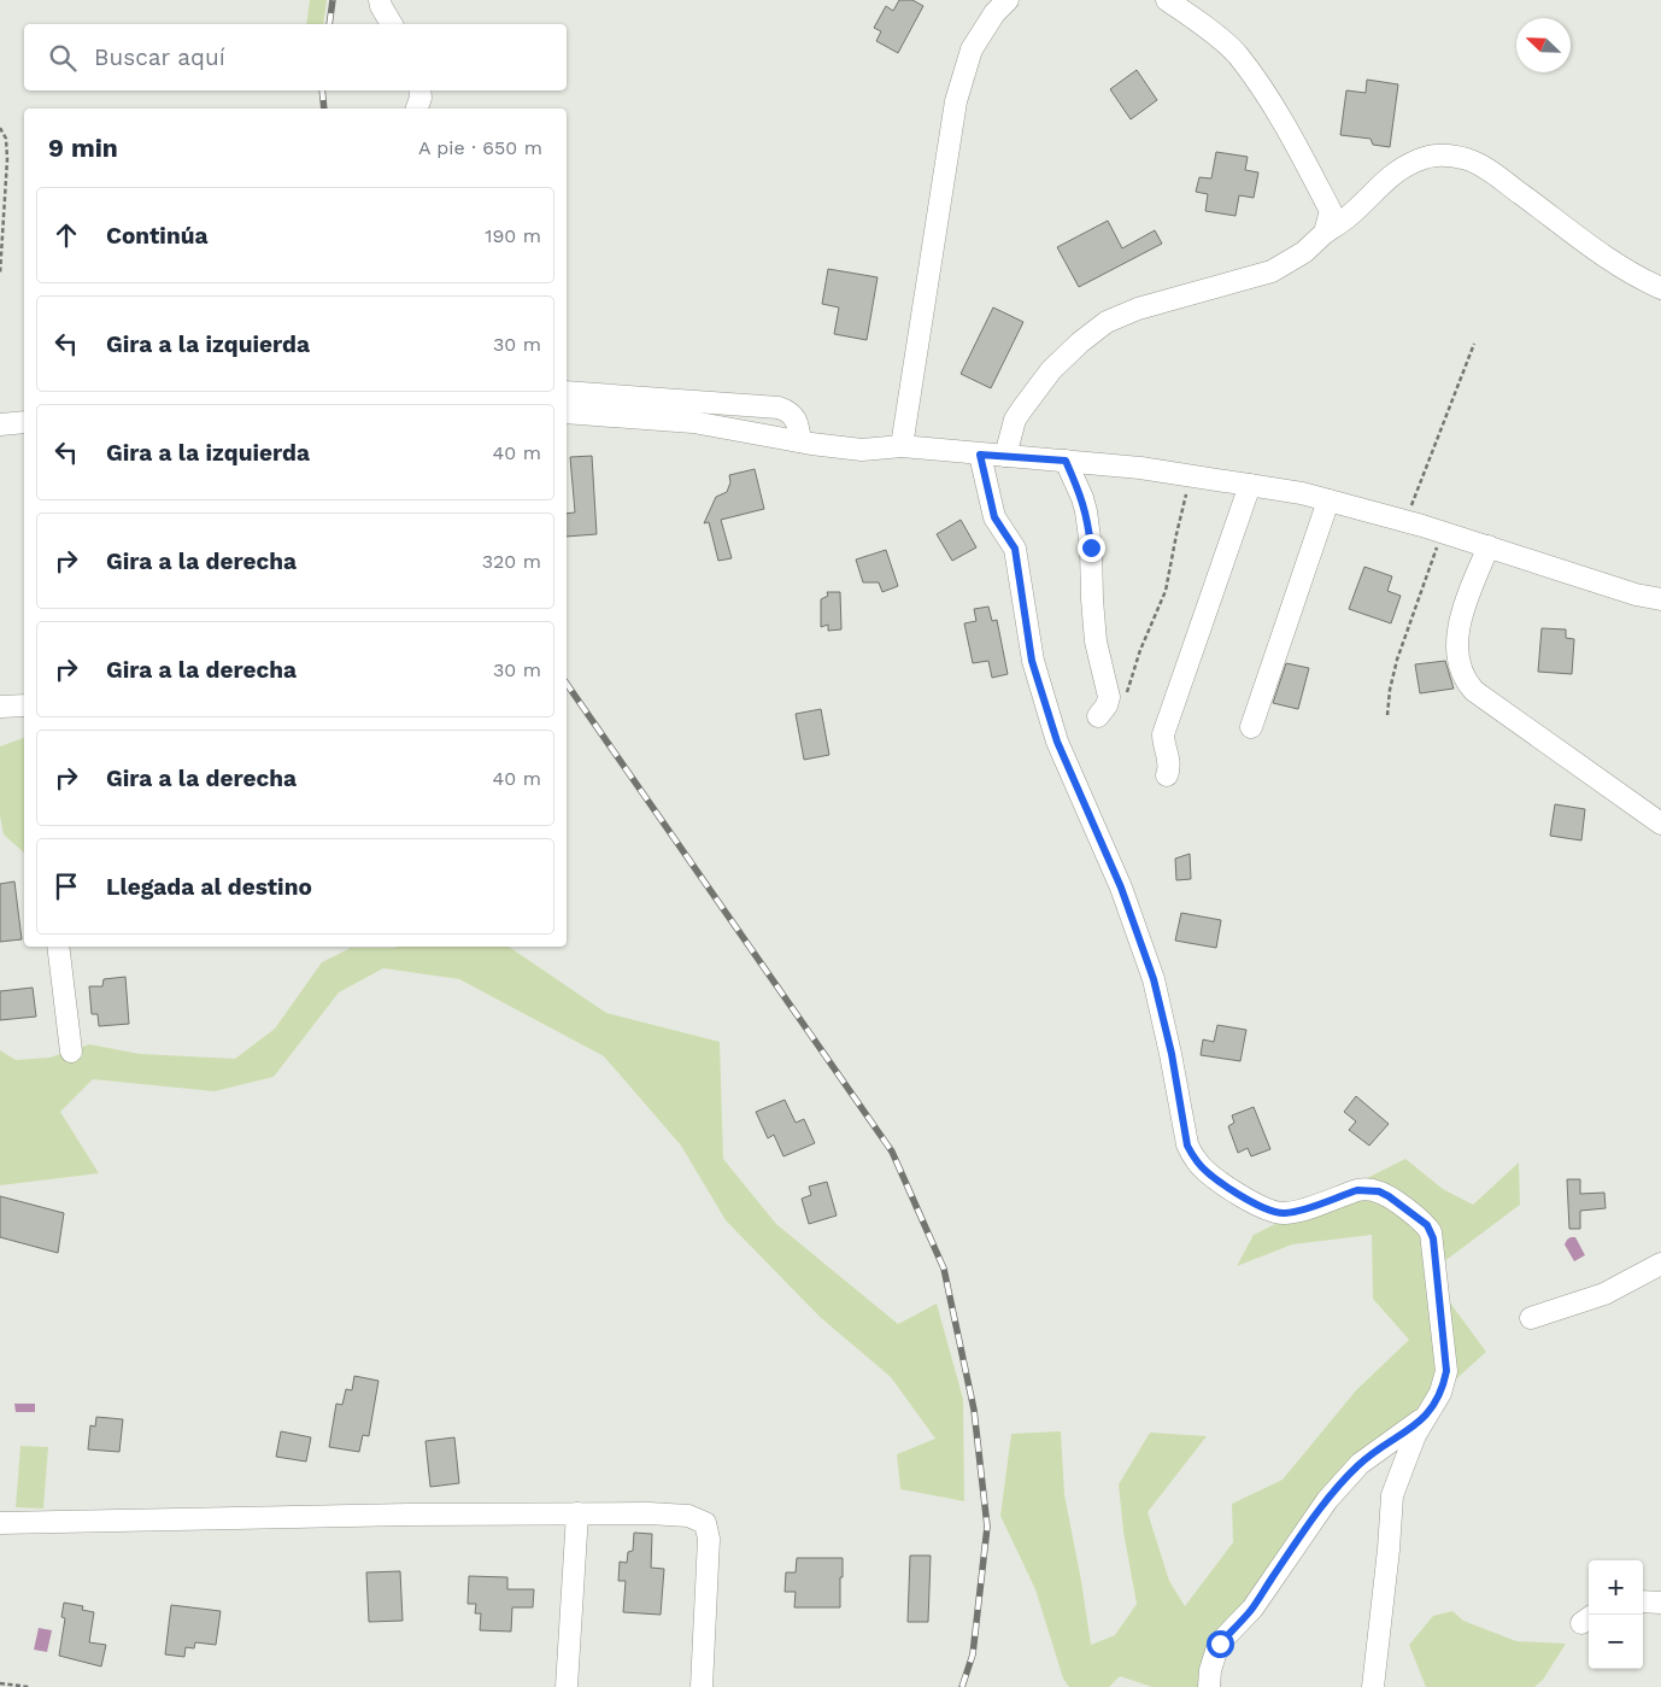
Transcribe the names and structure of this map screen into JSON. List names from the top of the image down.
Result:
{
  "north": "top left",
  "page": {
    "search": "Buscar aquí",
    "heading": ["9 min", "A pie · 650 m"],
    "list": [
      ["Continúa", "190 m"],
      ["Gira a la izquierda", "30 m"],
      ["Gira a la izquierda", "40 m"],
      ["Gira a la derecha", "320 m"],
      ["Gira a la derecha", "30 m"],
      ["Gira a la derecha", "40 m"],
      "Llegada al destino"
    ],
    "map_buttons": ["+", "−"]
  }
}
